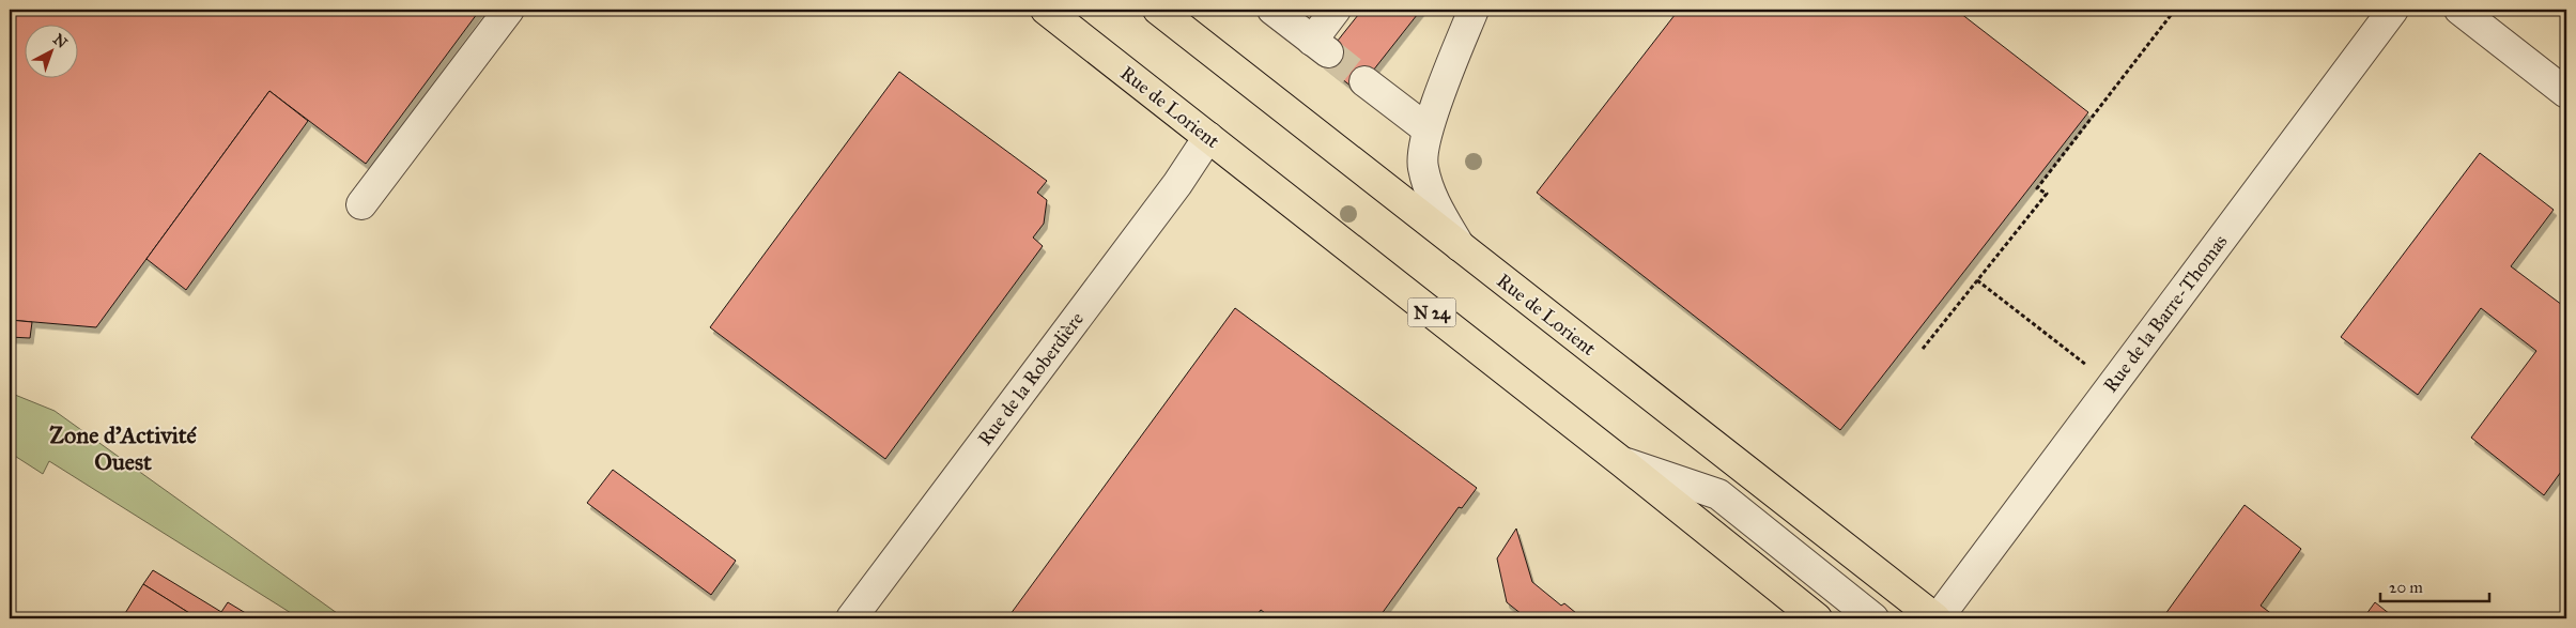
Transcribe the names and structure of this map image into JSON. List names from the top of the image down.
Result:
{
  "streets": {
    "main road": ["Rue de Lorient", "N 24"],
    "street": ["Rue de la Barre-Thomas", "Rue de la Roberdière"]
  },
  "crossings": [
    ["Rue de Lorient", "Rue de la Barre-Thomas"],
    ["Rue de Lorient", "Rue de la Roberdière"]
  ],
  "districts": ["Zone d'Activité Ouest"],
  "scale_bar": "20 m",
  "north": "top right"
}
